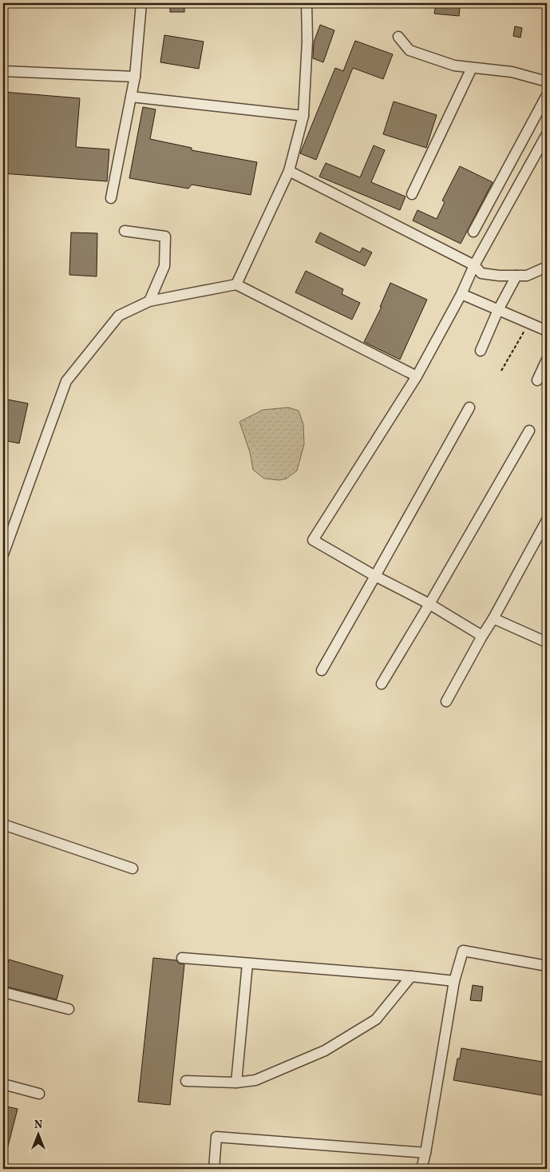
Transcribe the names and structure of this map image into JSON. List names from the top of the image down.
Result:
{
  "north": "top"
}
